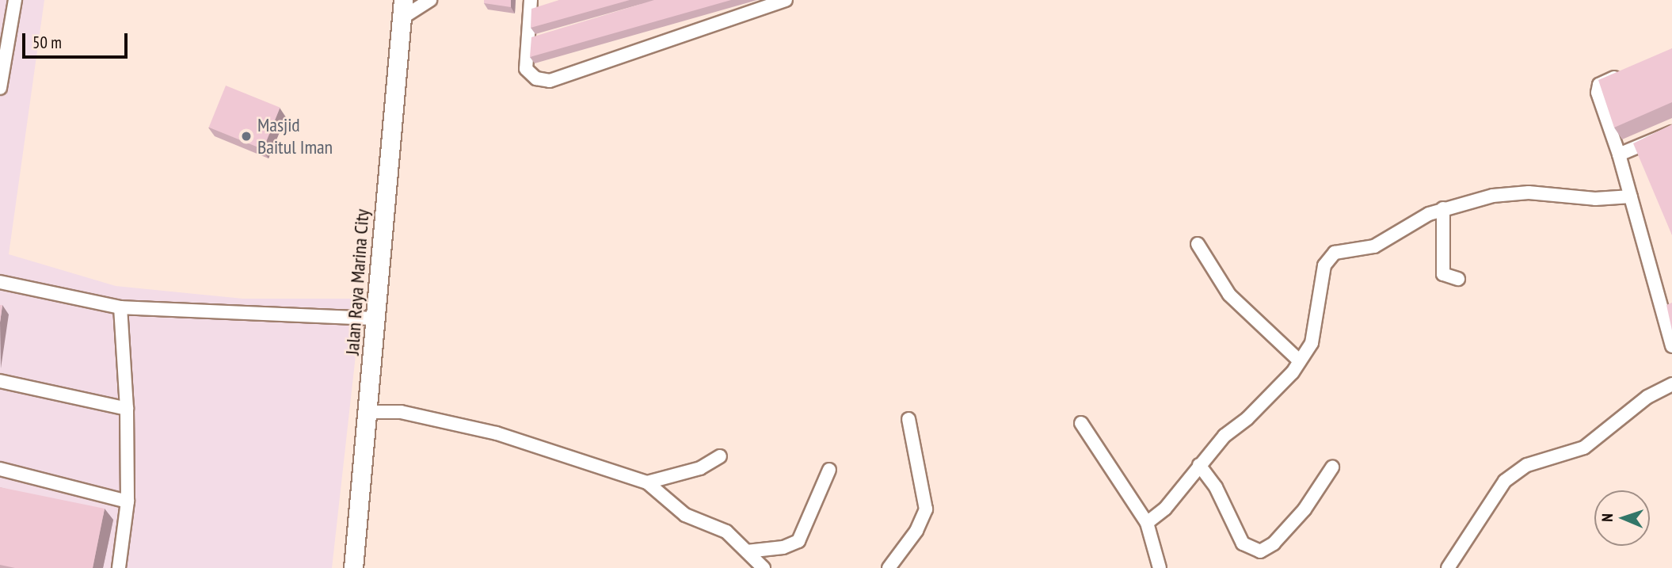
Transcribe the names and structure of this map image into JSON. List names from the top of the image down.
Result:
{
  "streets": {
    "main road": ["Jalan Raya Marina City"]
  },
  "places": ["Masjid Baitul Iman"],
  "scale_bar": "50 m",
  "north": "left"
}
